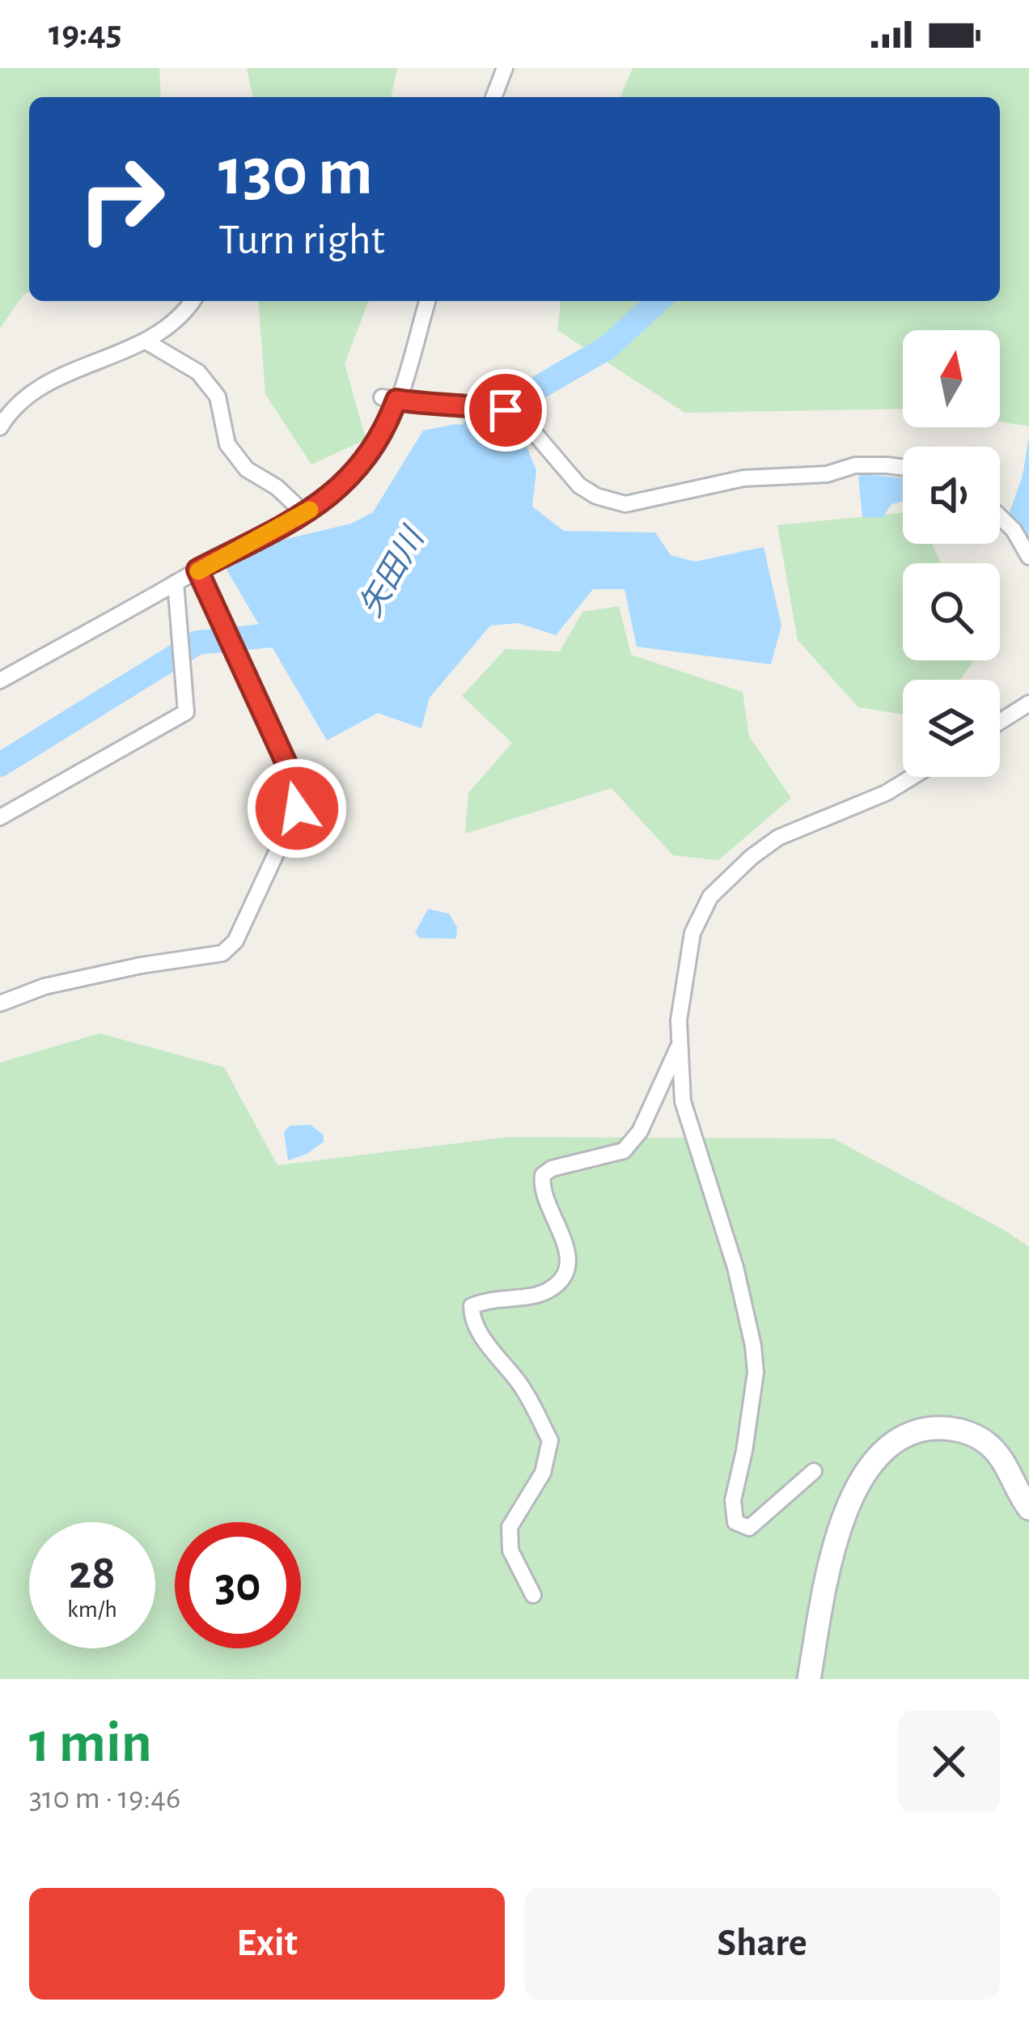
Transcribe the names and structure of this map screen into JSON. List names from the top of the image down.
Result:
{
  "water": ["矢田川"],
  "north": "top",
  "page": {
    "status": "19:45",
    "turn": ["130 m", "Turn right"],
    "speed": "28 km/h",
    "limit": "30",
    "heading": ["1 min", "310 m · 19:46"],
    "buttons": ["Exit", "Share"]
  }
}
